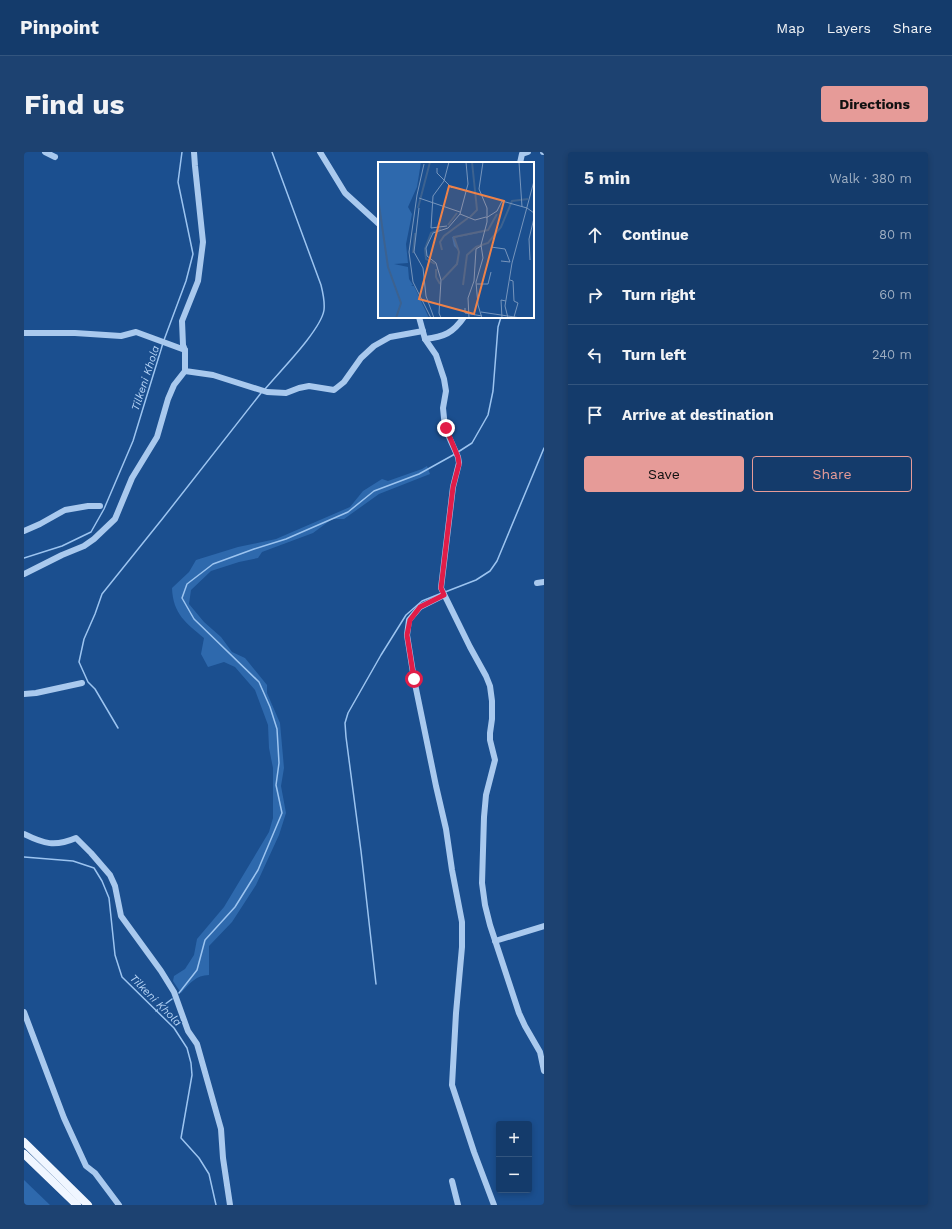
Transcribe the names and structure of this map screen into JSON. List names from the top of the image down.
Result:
{
  "water": ["Tilkeni Khola"],
  "page": {
    "header": "Pinpoint",
    "nav": ["Map", "Layers", "Share"],
    "buttons": [
      "Directions",
      ["Save", "Share"]
    ],
    "title": "Find us",
    "heading": ["5 min", "Walk · 380 m"],
    "list": [
      ["Continue", "80 m"],
      ["Turn right", "60 m"],
      ["Turn left", "240 m"],
      "Arrive at destination"
    ],
    "map_buttons": ["+", "−"]
  }
}
